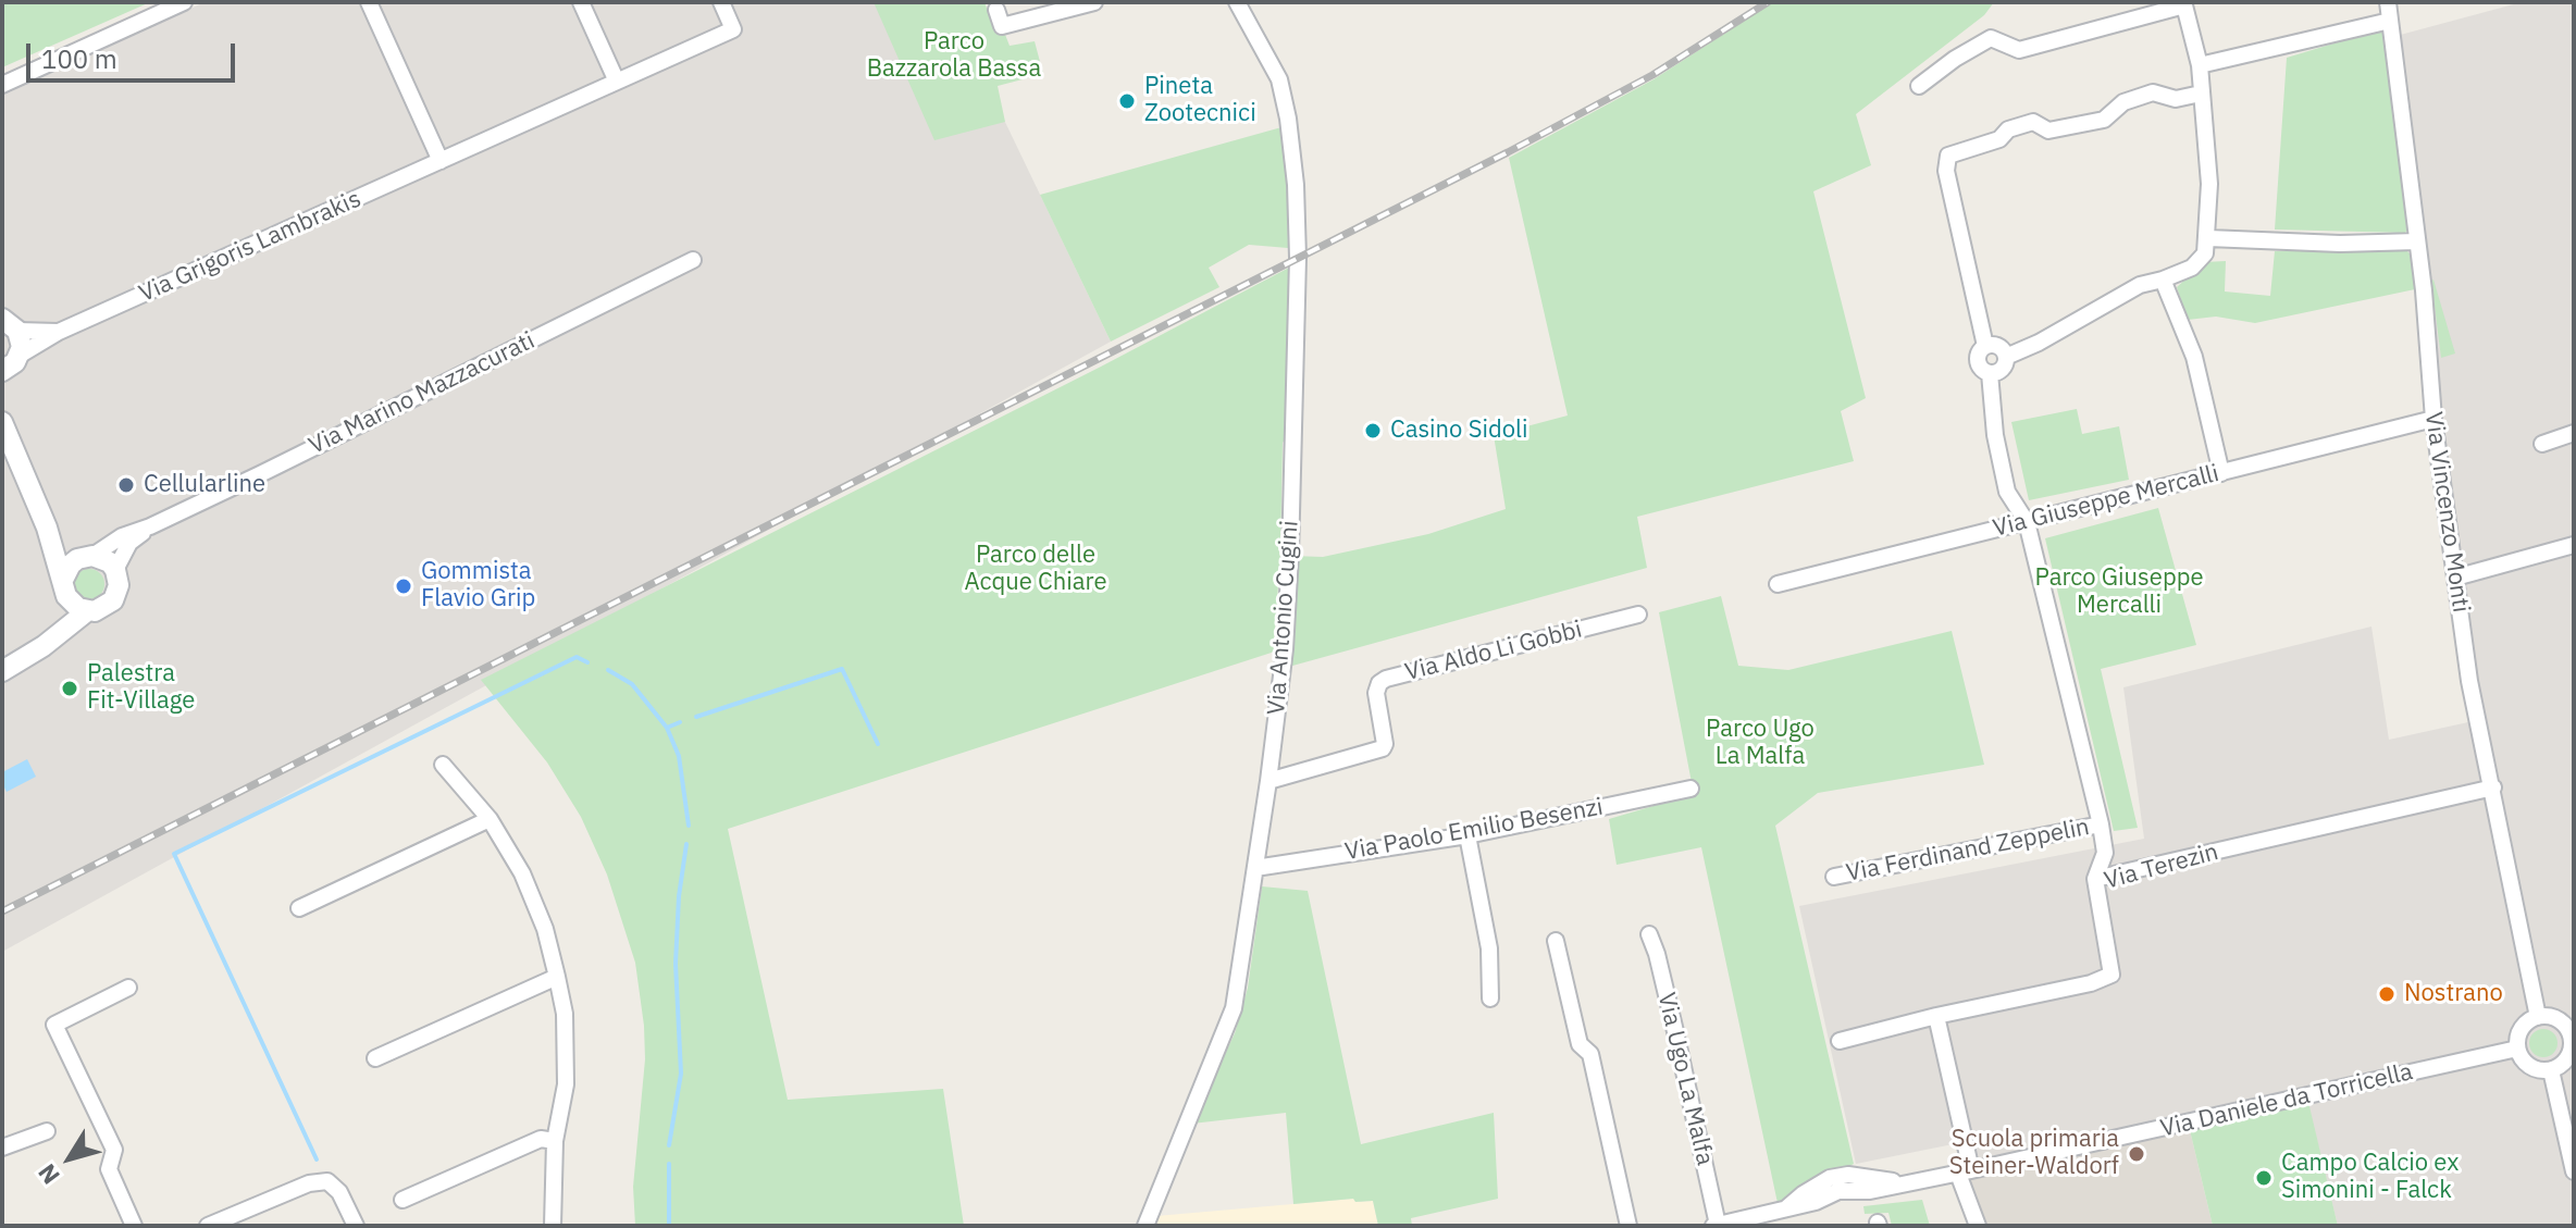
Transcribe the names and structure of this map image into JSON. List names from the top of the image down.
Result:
{
  "streets": {
    "street": [
      "Via Grigoris Lambrakis",
      "Via Marino Mazzacurati",
      "Via Giuseppe Mercalli",
      "Via Vincenzo Monti",
      "Via Antonio Cugini",
      "Via Aldo Li Gobbi",
      "Via Paolo Emilio Besenzi",
      "Via Ferdinand Zeppelin",
      "Via Terezin",
      "Via Ugo La Malfa",
      "Via Daniele da Torricella"
    ]
  },
  "crossings": [
    ["Via Giuseppe Mercalli", "Via Vincenzo Monti"],
    ["Via Giuseppe Mercalli", "Via Ferdinand Zeppelin"],
    ["Via Vincenzo Monti", "Via Terezin"],
    ["Via Vincenzo Monti", "Via Daniele da Torricella"],
    ["Via Antonio Cugini", "Via Aldo Li Gobbi"],
    ["Via Antonio Cugini", "Via Paolo Emilio Besenzi"],
    ["Via Ferdinand Zeppelin", "Via Terezin"],
    ["Via Ugo La Malfa", "Via Daniele da Torricella"]
  ],
  "parks": [
    "Parco Bazzarola Bassa",
    "Parco delle Acque Chiare",
    "Parco Giuseppe Mercalli",
    "Parco Ugo La Malfa"
  ],
  "places": [
    "Pineta Zootecnici",
    "Casino Sidoli",
    "Cellularline",
    "Gommista Flavio Grip",
    "Palestra Fit-Village",
    "Nostrano",
    "Scuola primaria Steiner-Waldorf",
    "Campo Calcio ex Simonini - Falck"
  ],
  "scale_bar": "100 m",
  "north": "bottom left"
}
